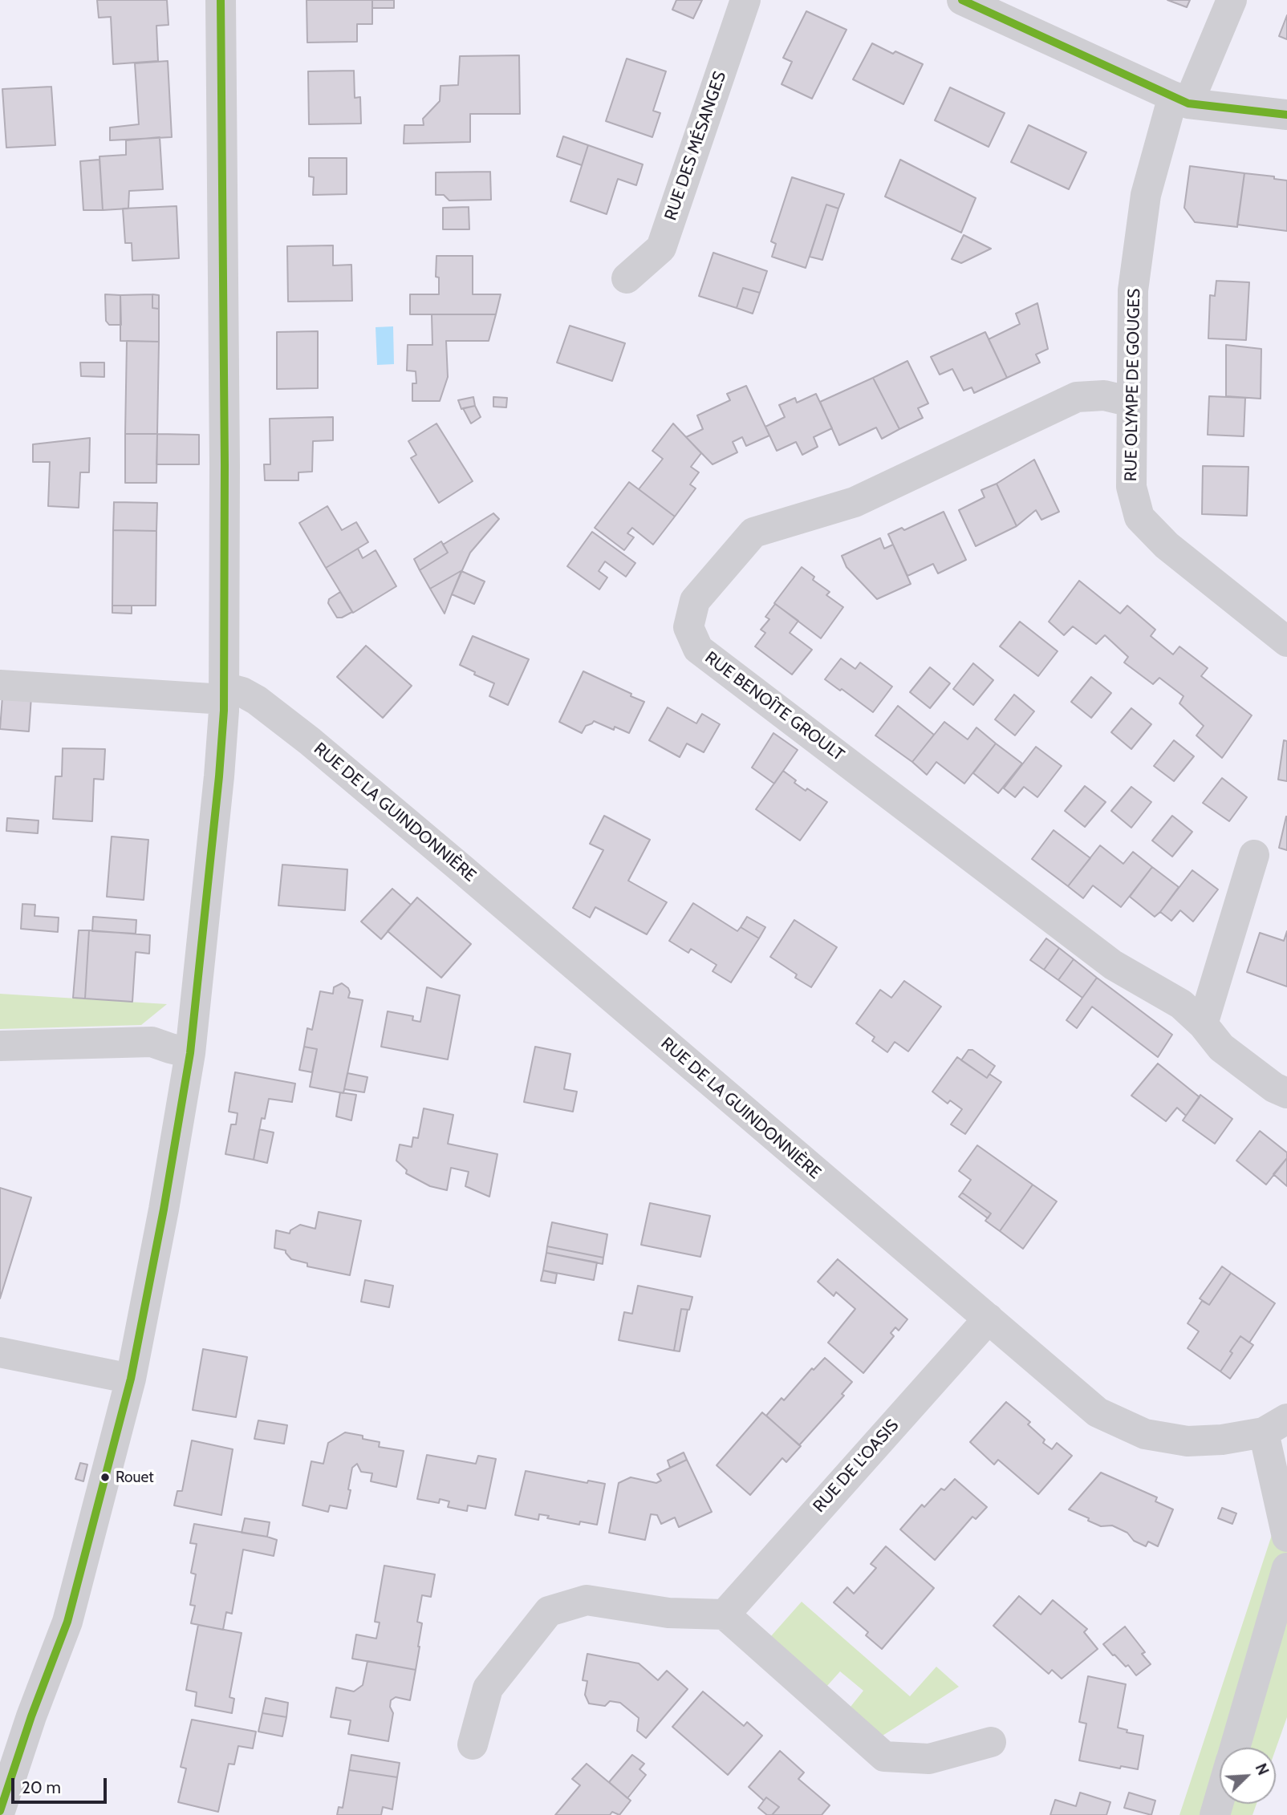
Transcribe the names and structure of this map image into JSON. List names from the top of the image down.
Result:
{
  "streets": {
    "street": [
      "RUE DES MÉSANGES",
      "RUE OLYMPE DE GOUGES",
      "RUE BENOÎTE GROULT",
      "RUE DE LA GUINDONNIÈRE",
      "RUE DE L'OASIS"
    ]
  },
  "crossings": [
    ["RUE OLYMPE DE GOUGES", "RUE BENOÎTE GROULT"],
    ["RUE DE LA GUINDONNIÈRE", "RUE DE L'OASIS"]
  ],
  "places": ["Rouet"],
  "scale_bar": "20 m",
  "north": "top right"
}
